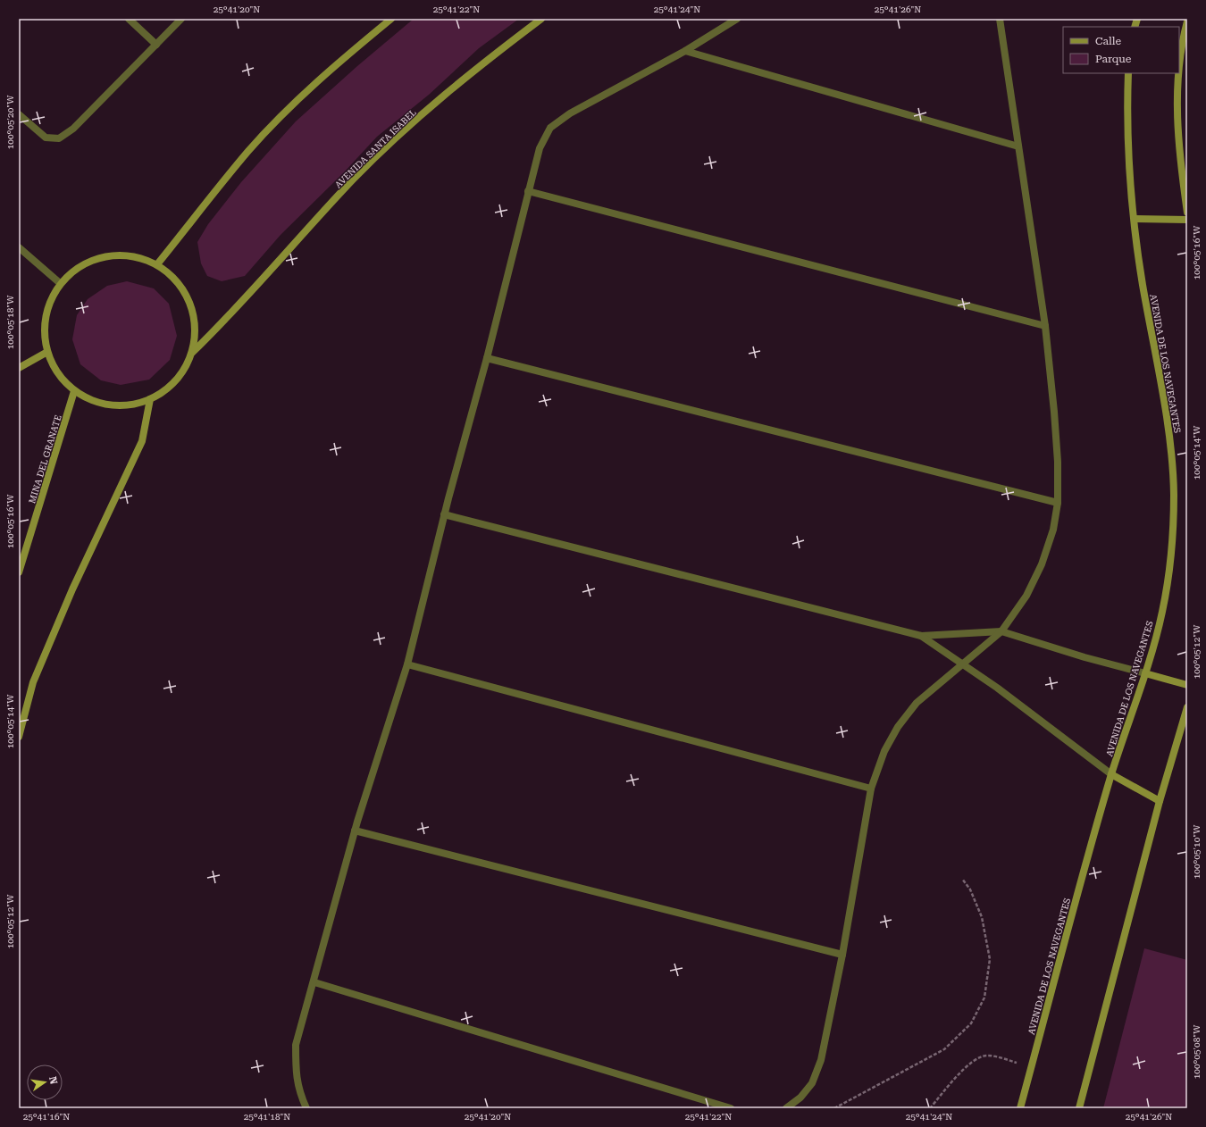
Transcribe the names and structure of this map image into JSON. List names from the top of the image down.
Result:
{
  "streets": {
    "street": ["AVENIDA SANTA ISABEL", "AVENIDA DE LOS NAVEGANTES", "MINA DEL GRANATE"]
  },
  "legend": ["Calle", "Parque"],
  "north": "right",
  "coordinates": [
    "25°41'20\"N",
    "25°41'22\"N",
    "25°41'24\"N",
    "25°41'26\"N",
    "100°05'20\"W",
    "100°05'16\"W",
    "100°05'18\"W",
    "100°05'14\"W",
    "100°05'12\"W",
    "100°05'10\"W",
    "100°05'08\"W",
    "25°41'16\"N",
    "25°41'18\"N"
  ]
}
